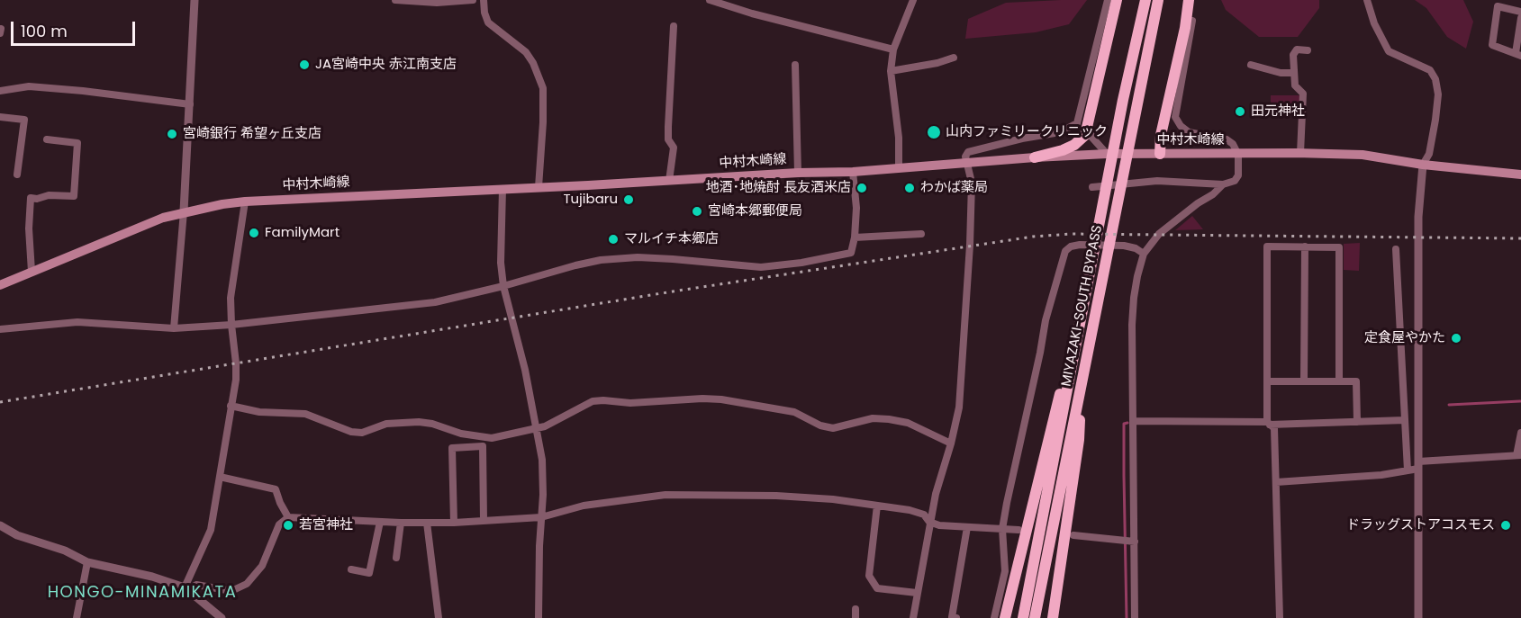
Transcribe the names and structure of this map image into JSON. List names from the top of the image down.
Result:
{
  "streets": {
    "highway": ["MIYAZAKI-SOUTH BYPASS"],
    "main road": ["中村木崎線"]
  },
  "districts": ["HONGO-MINAMIKATA"],
  "places": [
    "JA宮崎中央 赤江南支店",
    "田元神社",
    "山内ファミリークリニック",
    "宮崎銀行 希望ヶ丘支店",
    "地酒･地焼酎 長友酒米店",
    "わかば薬局",
    "Tujibaru",
    "宮崎本郷郵便局",
    "FamilyMart",
    "マルイチ本郷店",
    "定食屋やかた",
    "若宮神社",
    "ドラッグストアコスモス"
  ],
  "scale_bar": "100 m"
}
